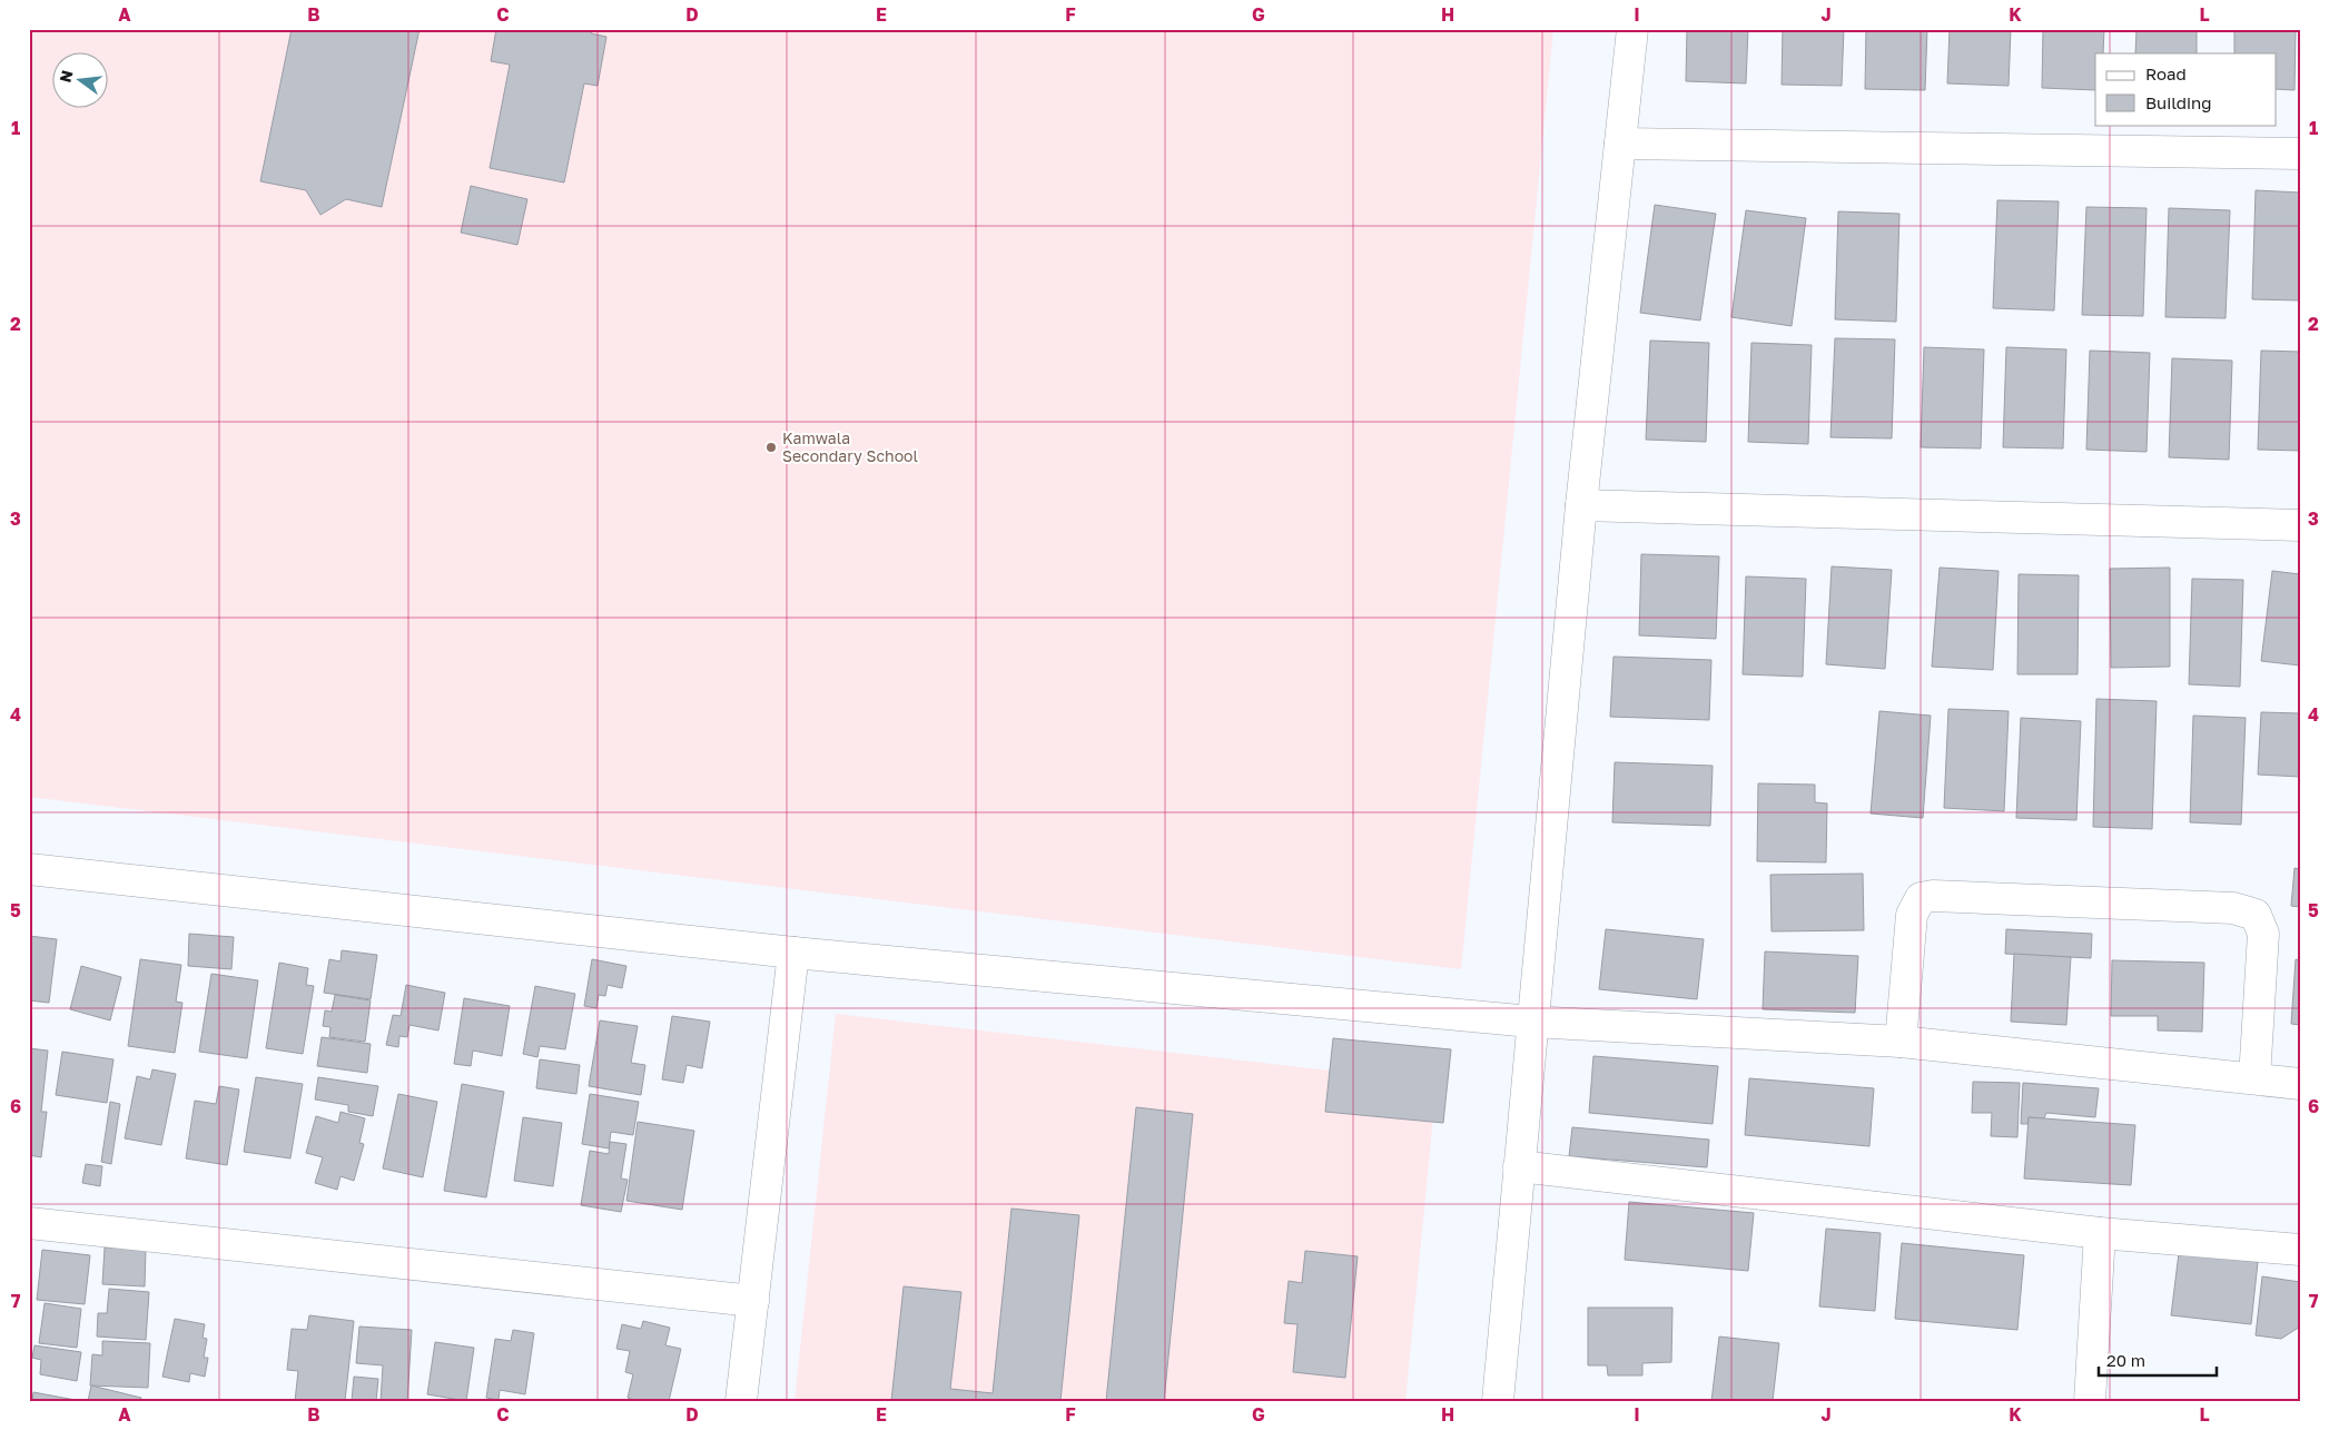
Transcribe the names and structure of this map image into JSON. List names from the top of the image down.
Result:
{
  "places": ["Kamwala Secondary School"],
  "legend": ["Road", "Building"],
  "scale_bar": "20 m",
  "north": "left",
  "grid": {
    "columns": [
      "A",
      "B",
      "C",
      "D",
      "E",
      "F",
      "G",
      "H",
      "I",
      "J",
      "K",
      "L"
    ],
    "rows": [
      "1",
      "2",
      "3",
      "4",
      "5",
      "6",
      "7"
    ]
  }
}
